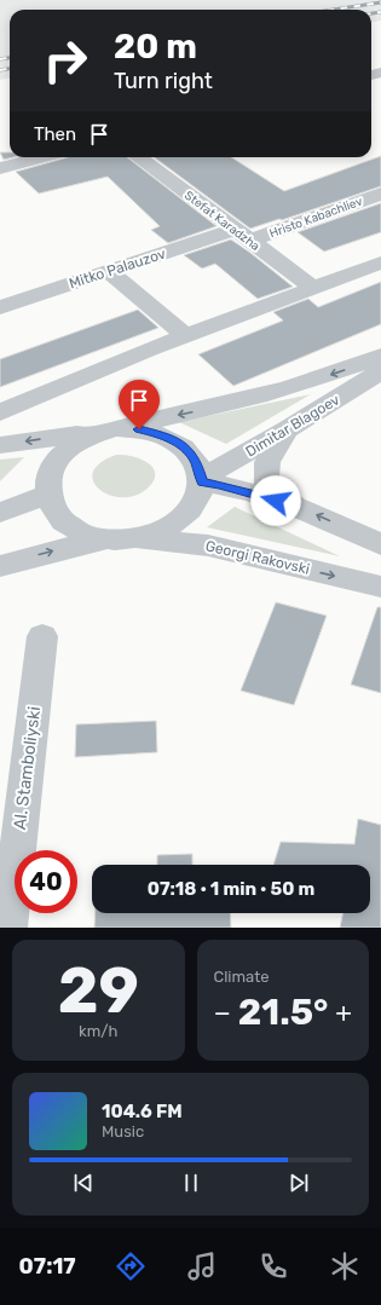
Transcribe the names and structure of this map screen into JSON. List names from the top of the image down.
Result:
{
  "streets": {
    "street": [
      "Hristo Kabachliev",
      "Stefat Karadzha",
      "Mitko Palauzov",
      "Dimitar Blagoev",
      "Georgi Rakovski",
      "Al. Stamboliyski"
    ]
  },
  "crossings": [
    ["Hristo Kabachliev", "Stefat Karadzha"],
    ["Hristo Kabachliev", "Mitko Palauzov"],
    ["Stefat Karadzha", "Mitko Palauzov"],
    ["Dimitar Blagoev", "Georgi Rakovski"]
  ],
  "page": {
    "turn": ["20 m", "Turn right"],
    "then": "Then",
    "limit": "40",
    "trip": "07:18 · 1 min · 50 m",
    "tile": [
      ["29", "km/h"],
      "Climate"
    ],
    "heat": ["−", "21.5°", "+"],
    "song": ["104.6 FM", "Music"],
    "tabs": "07:17"
  }
}
